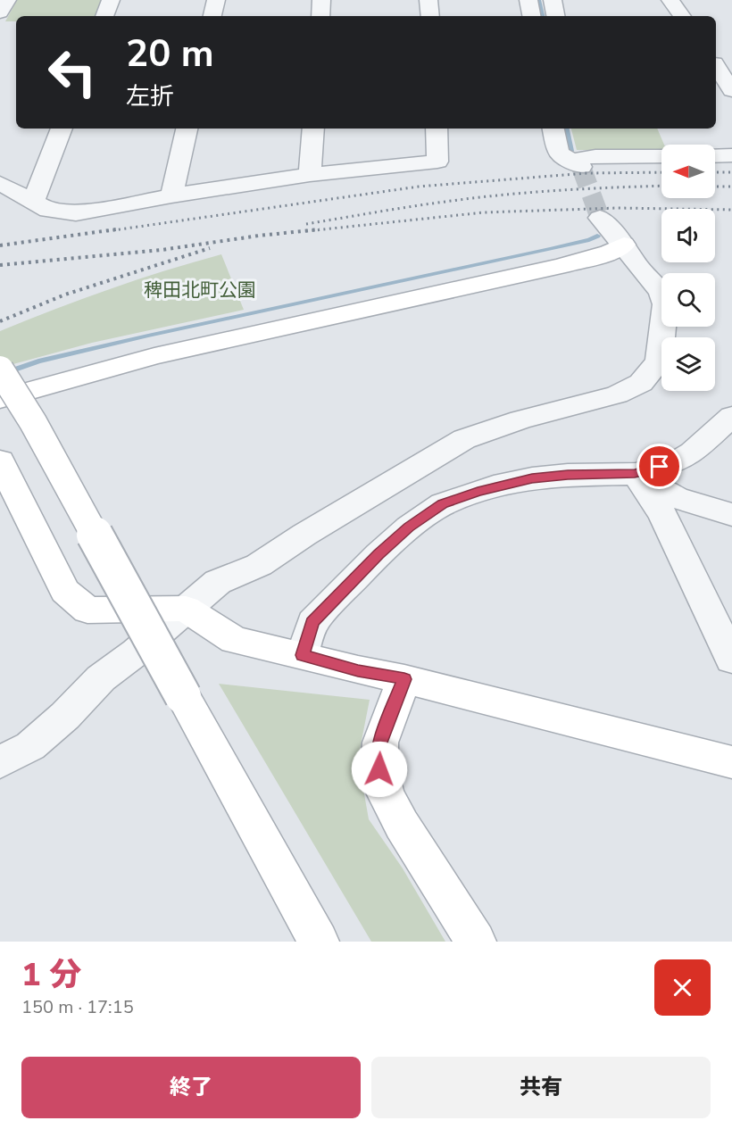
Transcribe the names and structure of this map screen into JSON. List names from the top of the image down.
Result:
{
  "parks": ["稗田北町公園"],
  "north": "left",
  "page": {
    "turn": ["20 m", "左折"],
    "heading": ["1 分", "150 m · 17:15"],
    "buttons": ["終了", "共有"]
  }
}
